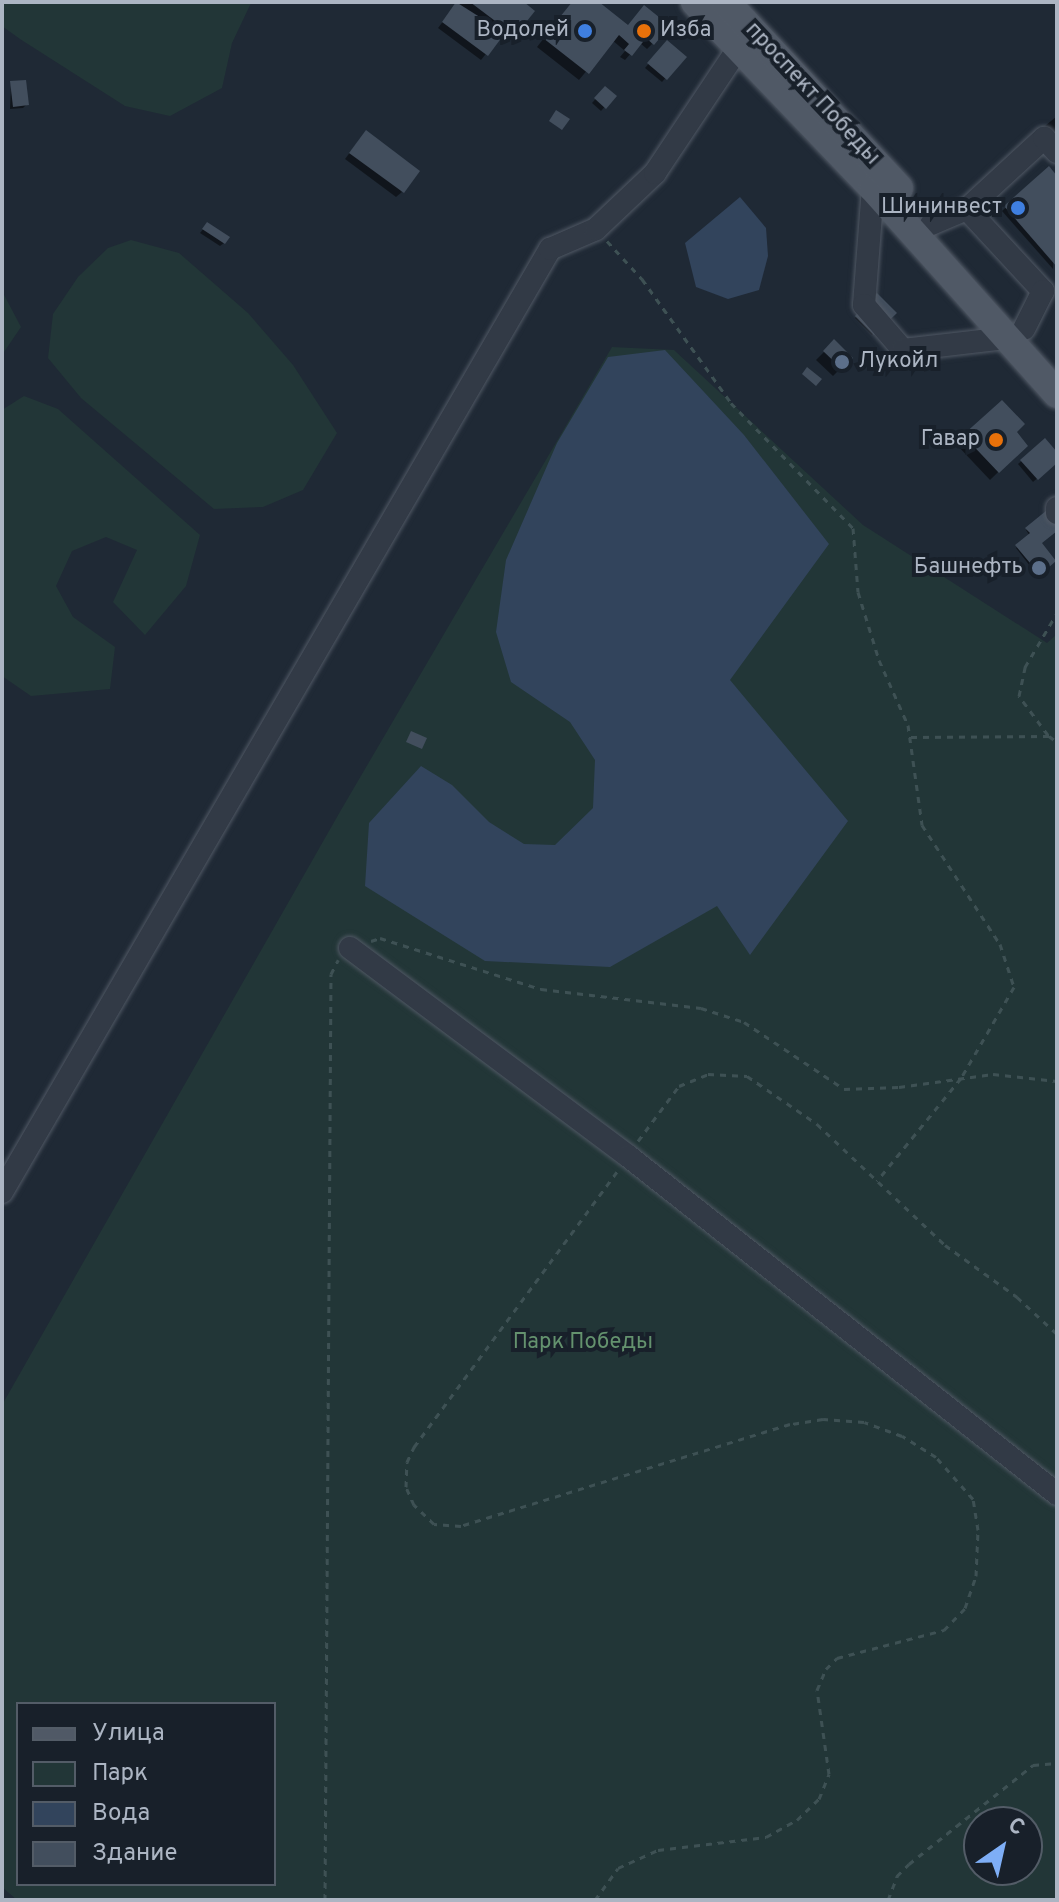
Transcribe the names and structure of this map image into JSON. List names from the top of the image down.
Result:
{
  "streets": {
    "main road": ["проспект Победы"]
  },
  "parks": ["Парк Победы"],
  "places": [
    "Водолей",
    "Изба",
    "Шининвест",
    "Лукойл",
    "Гавар",
    "Башнефть"
  ],
  "legend": [
    "Улица",
    "Парк",
    "Вода",
    "Здание"
  ],
  "north": "top right"
}
